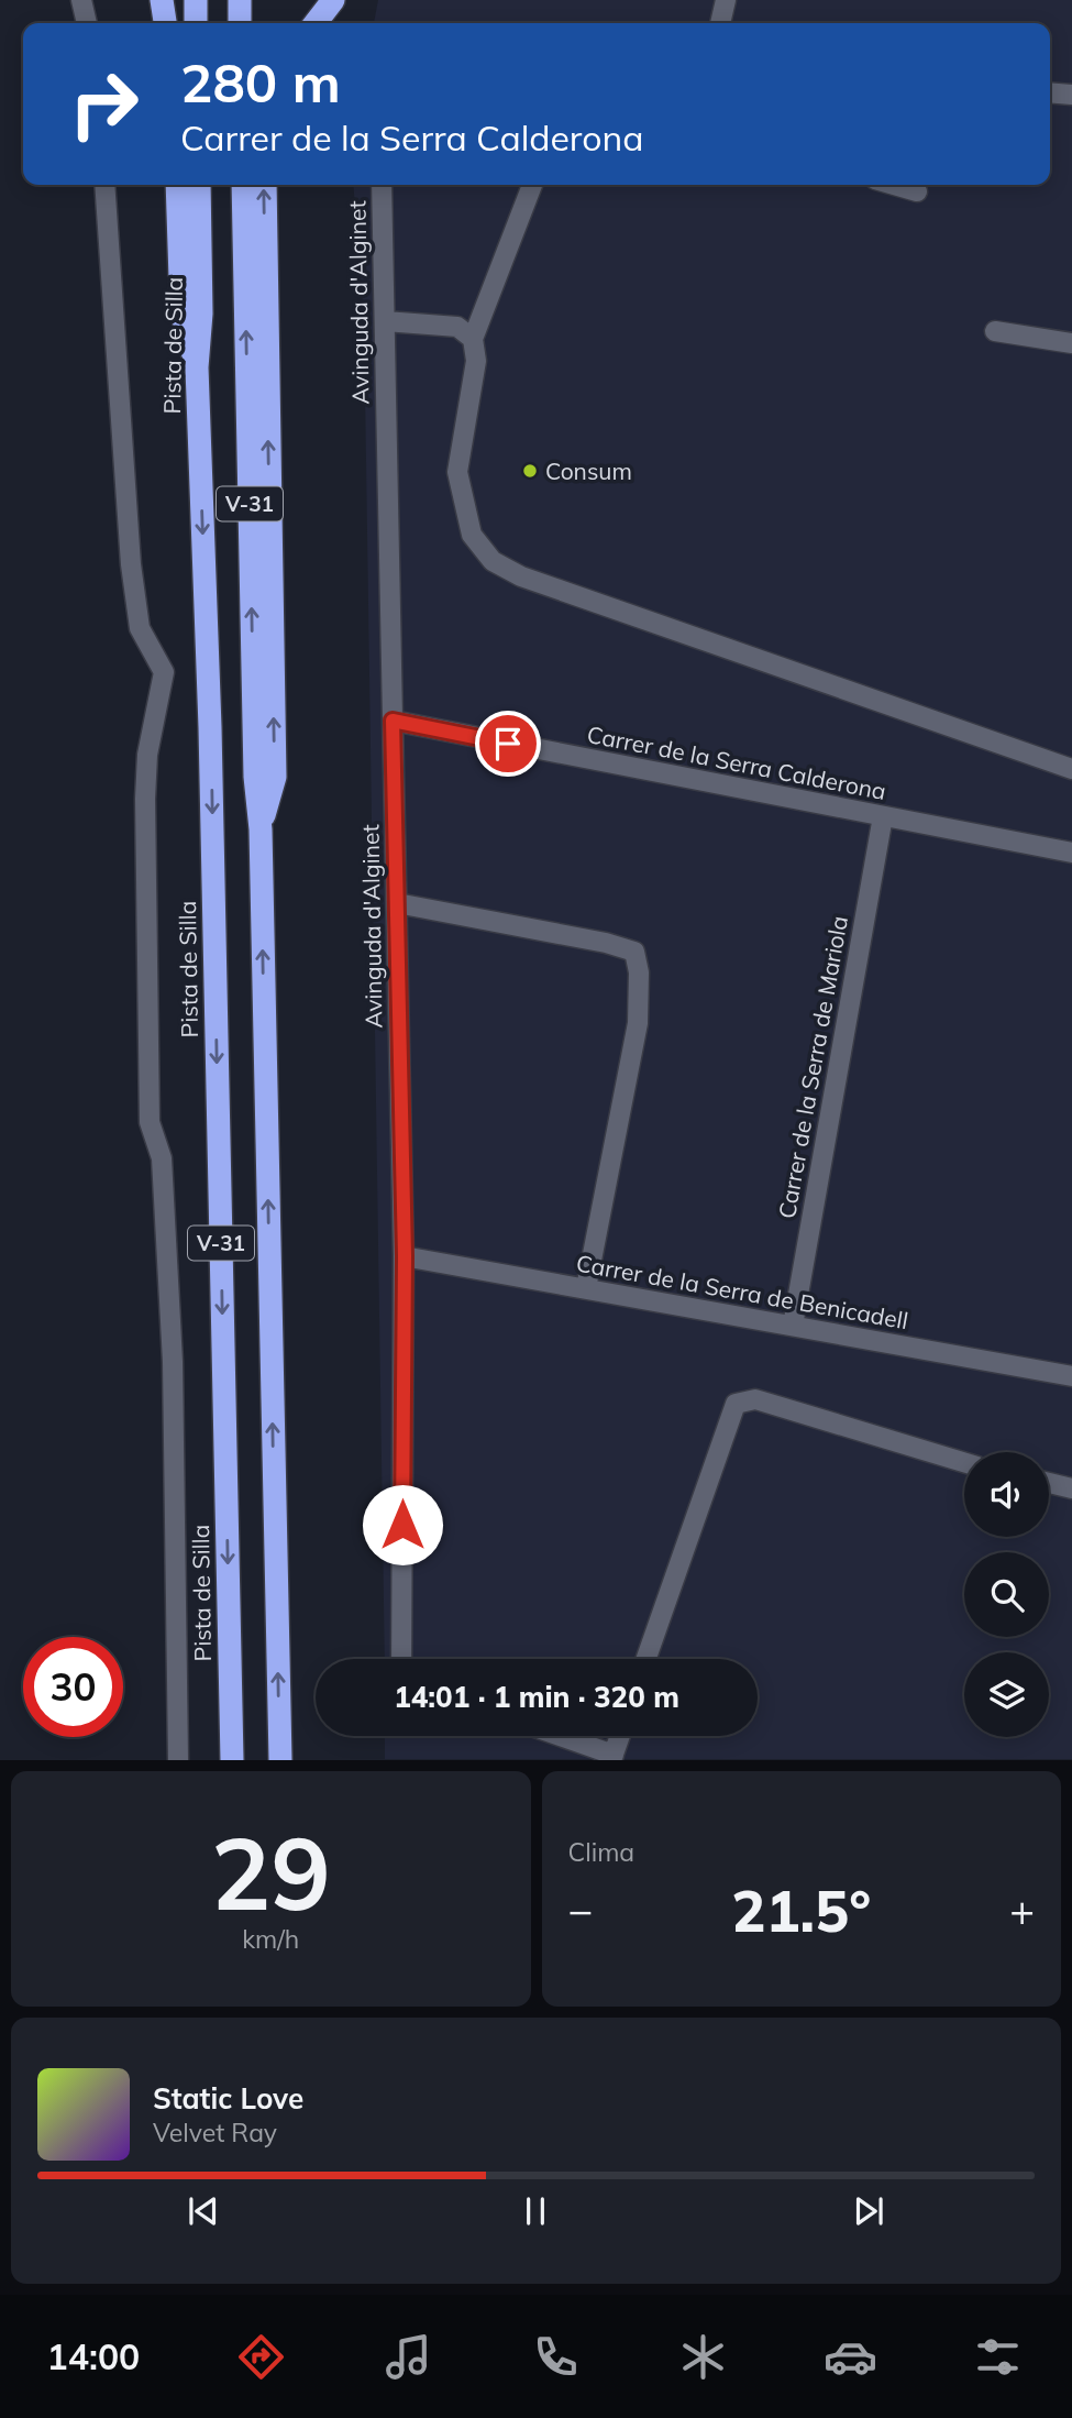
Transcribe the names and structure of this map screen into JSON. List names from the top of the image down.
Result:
{
  "streets": {
    "highway": ["Pista de Silla", "V-31"],
    "street": [
      "Avinguda d'Alginet",
      "Carrer de la Serra Calderona",
      "Carrer de la Serra de Mariola",
      "Carrer de la Serra de Benicadell"
    ]
  },
  "crossings": [
    ["Avinguda d'Alginet", "Carrer de la Serra Calderona"],
    ["Avinguda d'Alginet", "Carrer de la Serra de Benicadell"],
    ["Carrer de la Serra Calderona", "Carrer de la Serra de Mariola"],
    ["Carrer de la Serra de Mariola", "Carrer de la Serra de Benicadell"]
  ],
  "places": ["Consum"],
  "page": {
    "turn": ["280 m", "Carrer de la Serra Calderona"],
    "limit": "30",
    "trip": "14:01 · 1 min · 320 m",
    "tile": [
      ["29", "km/h"],
      "Clima"
    ],
    "heat": ["−", "21.5°", "+"],
    "song": ["Static Love", "Velvet Ray"],
    "tabs": "14:00"
  }
}
